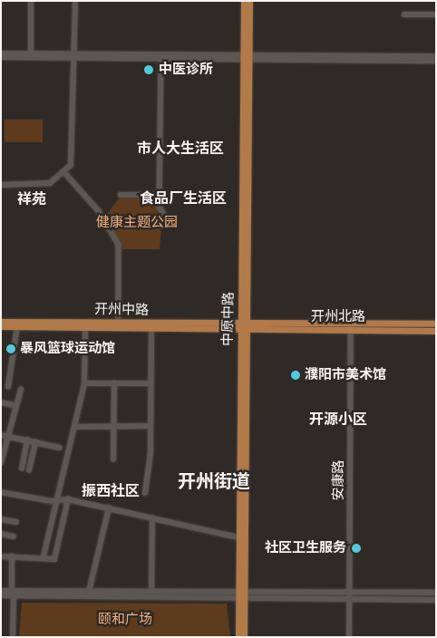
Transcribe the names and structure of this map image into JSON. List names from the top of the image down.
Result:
{
  "streets": {
    "main road": ["开州中路", "开州北路", "中原中路"],
    "street": ["安康路"]
  },
  "crossings": [
    ["开州中路", "开州北路"],
    ["开州中路", "中原中路"],
    ["开州北路", "中原中路"],
    ["开州北路", "安康路"]
  ],
  "districts": [
    "市人大生活区",
    "食品厂生活区",
    "祥苑",
    "开源小区",
    "开州街道",
    "振西社区"
  ],
  "parks": ["健康主题公园", "颐和广场"],
  "places": [
    "中医诊所",
    "暴风篮球运动馆",
    "濮阳市美术馆",
    "社区卫生服务"
  ]
}
